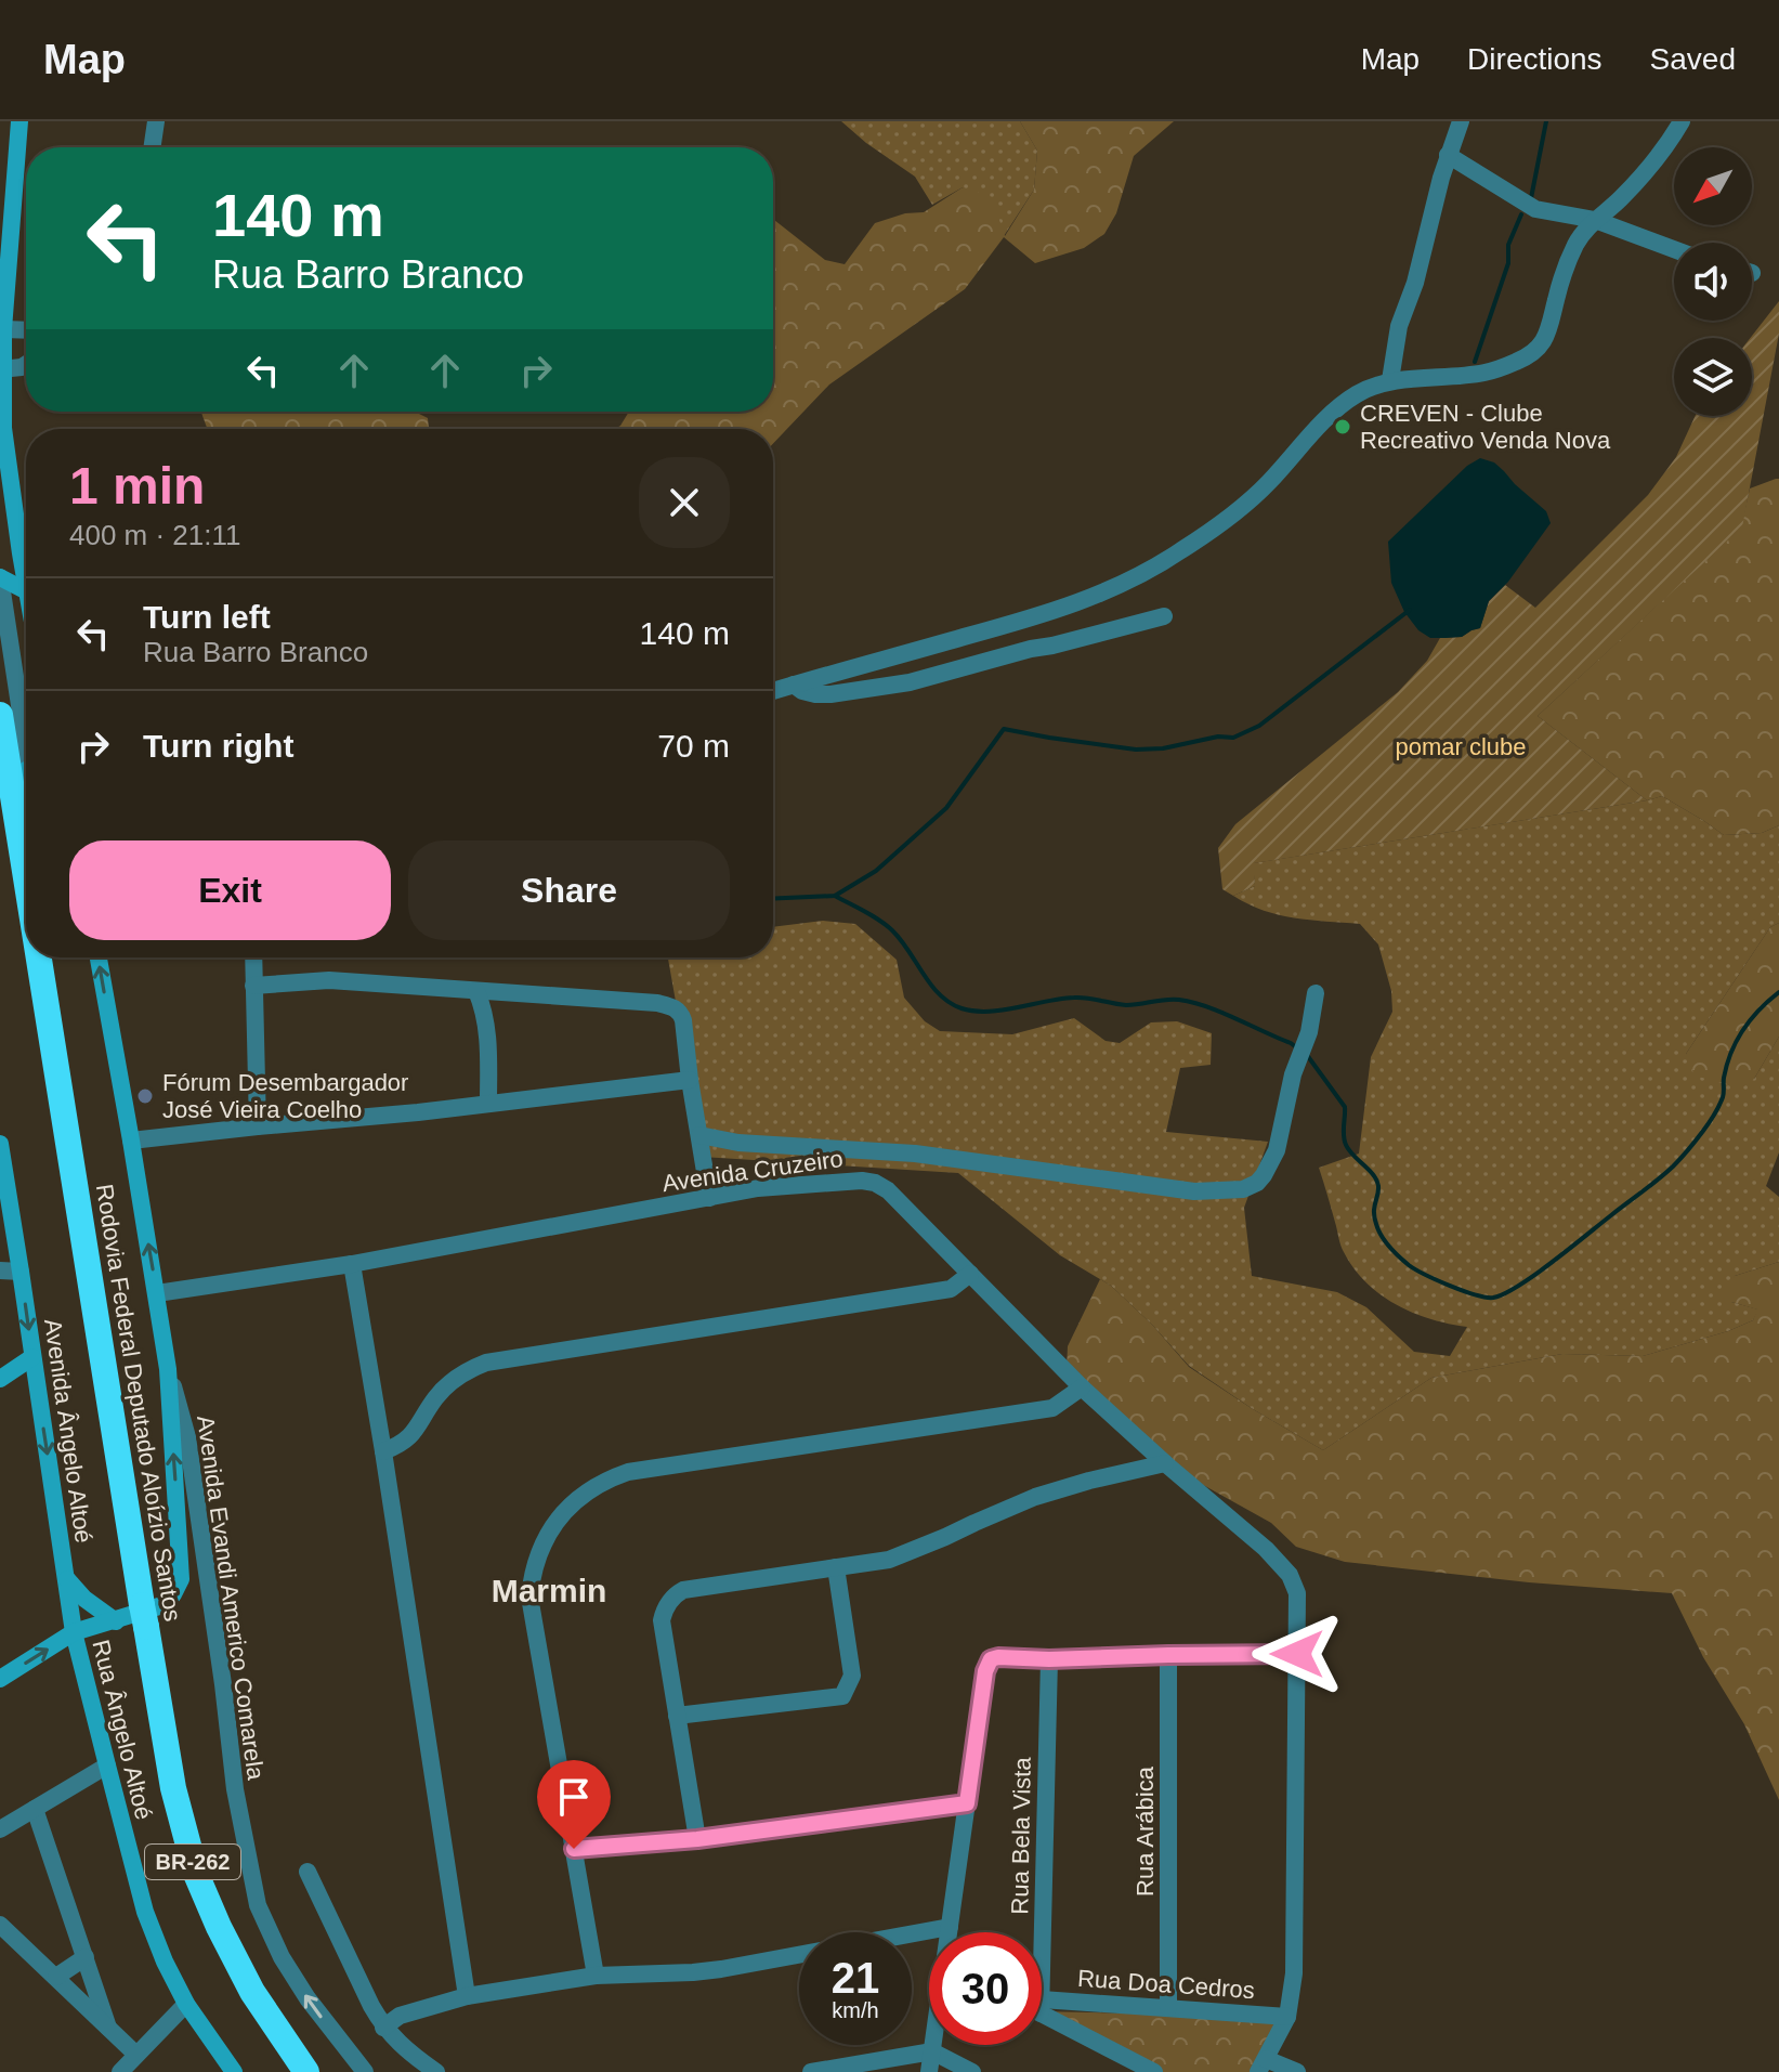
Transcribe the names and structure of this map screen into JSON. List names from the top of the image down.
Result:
{
  "streets": {
    "highway": ["Rodovia Federal Deputado Aloízio Santos", "BR-262"],
    "street": [
      "Avenida Cruzeiro",
      "Avenida Ângelo Altoé",
      "Avenida Evandi Americo Comarela",
      "Rua Ângelo Altoé",
      "Rua Arábica",
      "Rua Bela Vista",
      "Rua Doa Cedros"
    ]
  },
  "crossings": [
    ["Avenida Cruzeiro", "Avenida Evandi Americo Comarela"],
    ["Avenida Ângelo Altoé", "Rua Ângelo Altoé"],
    ["Rua Arábica", "Rua Doa Cedros"],
    ["Rua Bela Vista", "Rua Doa Cedros"]
  ],
  "districts": ["Marmin"],
  "parks": ["pomar clube"],
  "places": ["CREVEN - Clube Recreativo Venda Nova", "Fórum Desembargador José Vieira Coelho"],
  "north": "bottom left",
  "page": {
    "header": "Map",
    "nav": ["Map", "Directions", "Saved"],
    "turn": ["140 m", "Rua Barro Branco"],
    "heading": ["1 min", "400 m · 21:11"],
    "list": [
      {
        "name": "Turn left",
        "note": "Rua Barro Branco",
        "value": "140 m"
      },
      {
        "name": "Turn right",
        "value": "70 m"
      }
    ],
    "buttons": ["Exit", "Share"],
    "speed": "21 km/h",
    "limit": "30"
  }
}
